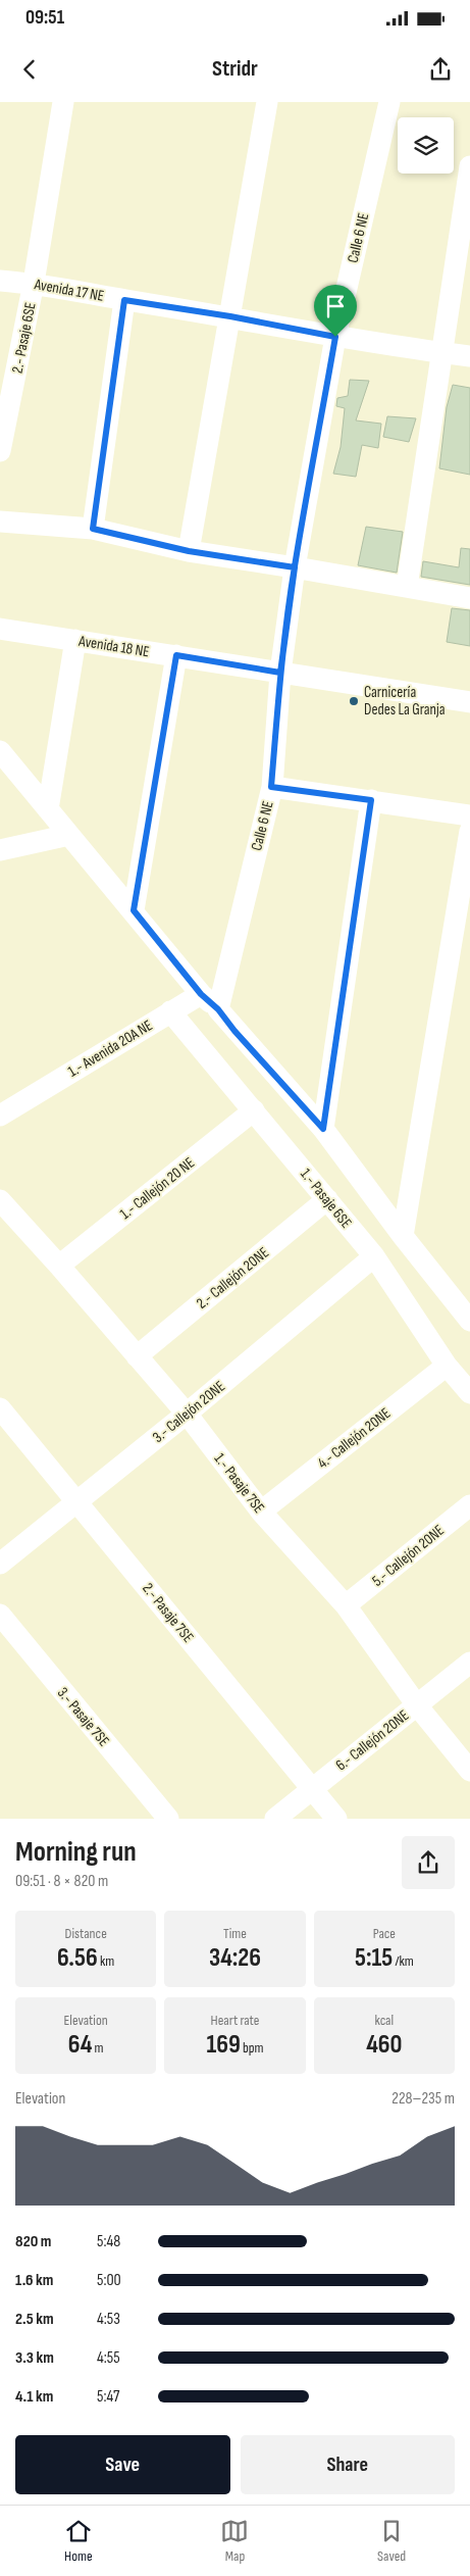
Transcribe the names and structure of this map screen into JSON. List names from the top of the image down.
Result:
{
  "streets": {
    "street": [
      "Calle 6 NE",
      "Avenida 17 NE",
      "2.- Pasaje 6SE",
      "Avenida 18 NE",
      "1.- Avenida 20A NE",
      "1.- Callejón 20 NE",
      "1.- Pasaje 6SE",
      "2.- Callejón 20NE",
      "3.- Callejón 20NE",
      "4.- Callejón 20NE",
      "1.- Pasaje 7SE",
      "5.- Callejón 20NE",
      "2.- Pasaje 7SE",
      "3.- Pasaje 7SE",
      "6.- Callejón 20NE"
    ]
  },
  "crossings": [
    ["Calle 6 NE", "Avenida 17 NE"],
    ["Calle 6 NE", "Avenida 18 NE"],
    ["Avenida 17 NE", "2.- Pasaje 6SE"],
    ["1.- Avenida 20A NE", "1.- Pasaje 6SE"],
    ["1.- Callejón 20 NE", "1.- Pasaje 6SE"],
    ["1.- Callejón 20 NE", "1.- Pasaje 7SE"],
    ["1.- Pasaje 6SE", "2.- Callejón 20NE"],
    ["1.- Pasaje 6SE", "3.- Callejón 20NE"],
    ["1.- Pasaje 6SE", "4.- Callejón 20NE"],
    ["2.- Callejón 20NE", "1.- Pasaje 7SE"],
    ["3.- Callejón 20NE", "1.- Pasaje 7SE"],
    ["3.- Callejón 20NE", "2.- Pasaje 7SE"],
    ["4.- Callejón 20NE", "1.- Pasaje 7SE"],
    ["1.- Pasaje 7SE", "5.- Callejón 20NE"],
    ["1.- Pasaje 7SE", "6.- Callejón 20NE"],
    ["2.- Pasaje 7SE", "6.- Callejón 20NE"]
  ],
  "places": ["Carnicería Dedes La Granja"],
  "page": {
    "status": "09:51",
    "header": "Stridr",
    "heading": ["Morning run", "09:51 · 8 × 820 m"],
    "stats": [
      ["Distance", "6.56 km"],
      ["Time", "34:26"],
      ["Pace", "5:15 /km"],
      ["Elevation", "64 m"],
      ["Heart rate", "169 bpm"],
      ["kcal", "460"]
    ],
    "chart": ["Elevation", "228–235 m"],
    "list": [
      {
        "name": "820 m",
        "note": "5:48"
      },
      {
        "name": "1.6 km",
        "note": "5:00"
      },
      {
        "name": "2.5 km",
        "note": "4:53"
      },
      {
        "name": "3.3 km",
        "note": "4:55"
      },
      {
        "name": "4.1 km",
        "note": "5:47"
      }
    ],
    "buttons": ["Save", "Share"],
    "tabs": ["Home", "Map", "Saved"]
  }
}
